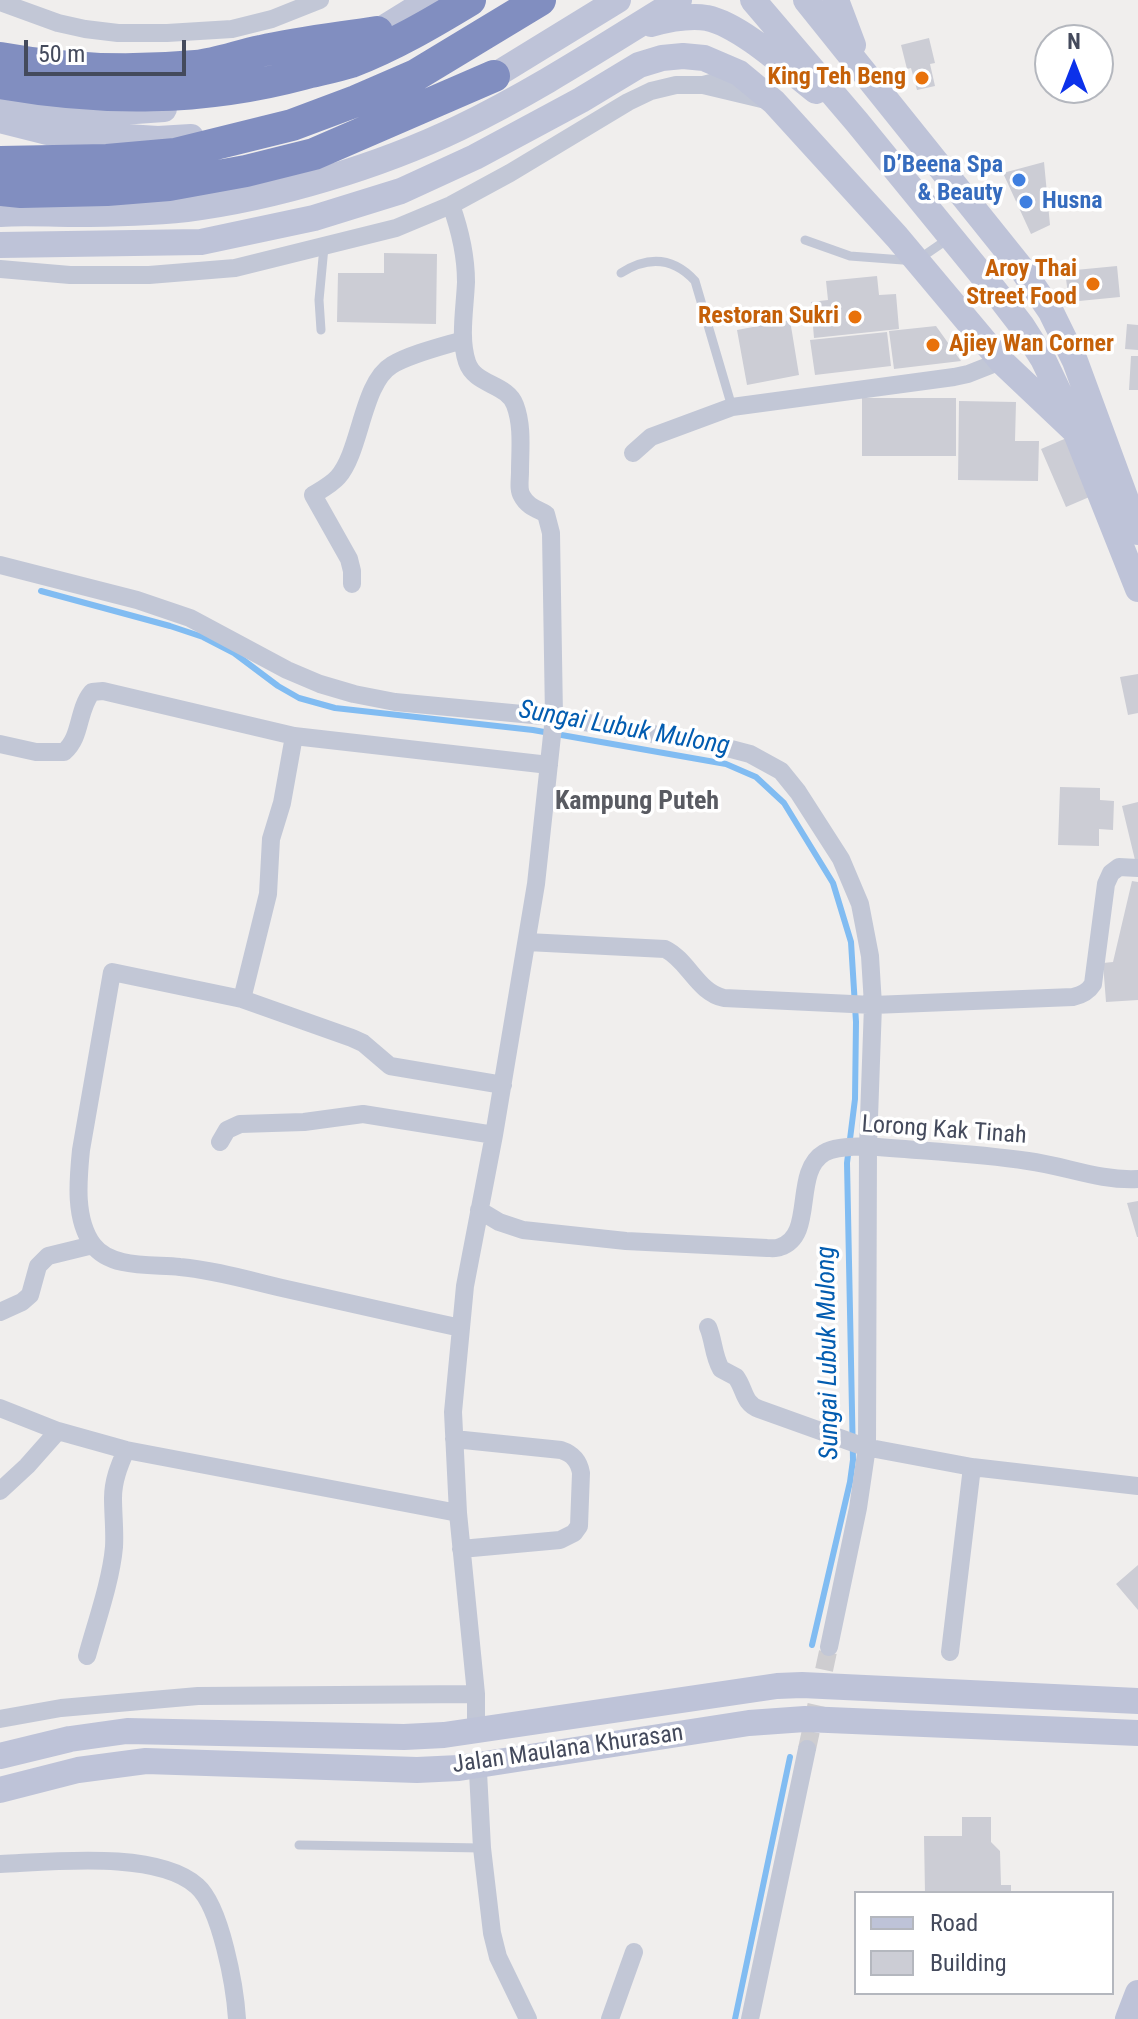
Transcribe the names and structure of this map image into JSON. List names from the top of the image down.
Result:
{
  "streets": {
    "street": ["Lorong Kak Tinah", "Jalan Maulana Khurasan"]
  },
  "districts": ["Kampung Puteh"],
  "water": ["Sungai Lubuk Mulong"],
  "places": [
    "King Teh Beng",
    "D’Beena Spa & Beauty",
    "Husna",
    "Aroy Thai Street Food",
    "Restoran Sukri",
    "Ajiey Wan Corner"
  ],
  "legend": ["Road", "Building"],
  "scale_bar": "50 m",
  "north": "top"
}
